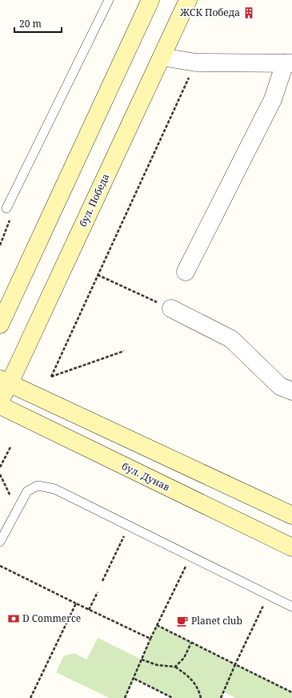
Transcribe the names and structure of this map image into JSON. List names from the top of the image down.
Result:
{
  "streets": {
    "main road": ["бул. Победа", "бул. Дунав"]
  },
  "places": {
    "building": ["ЖСК Победа"],
    "bank": ["D Commerce"],
    "cafe": ["Planet club"]
  },
  "scale_bar": "20 m"
}
